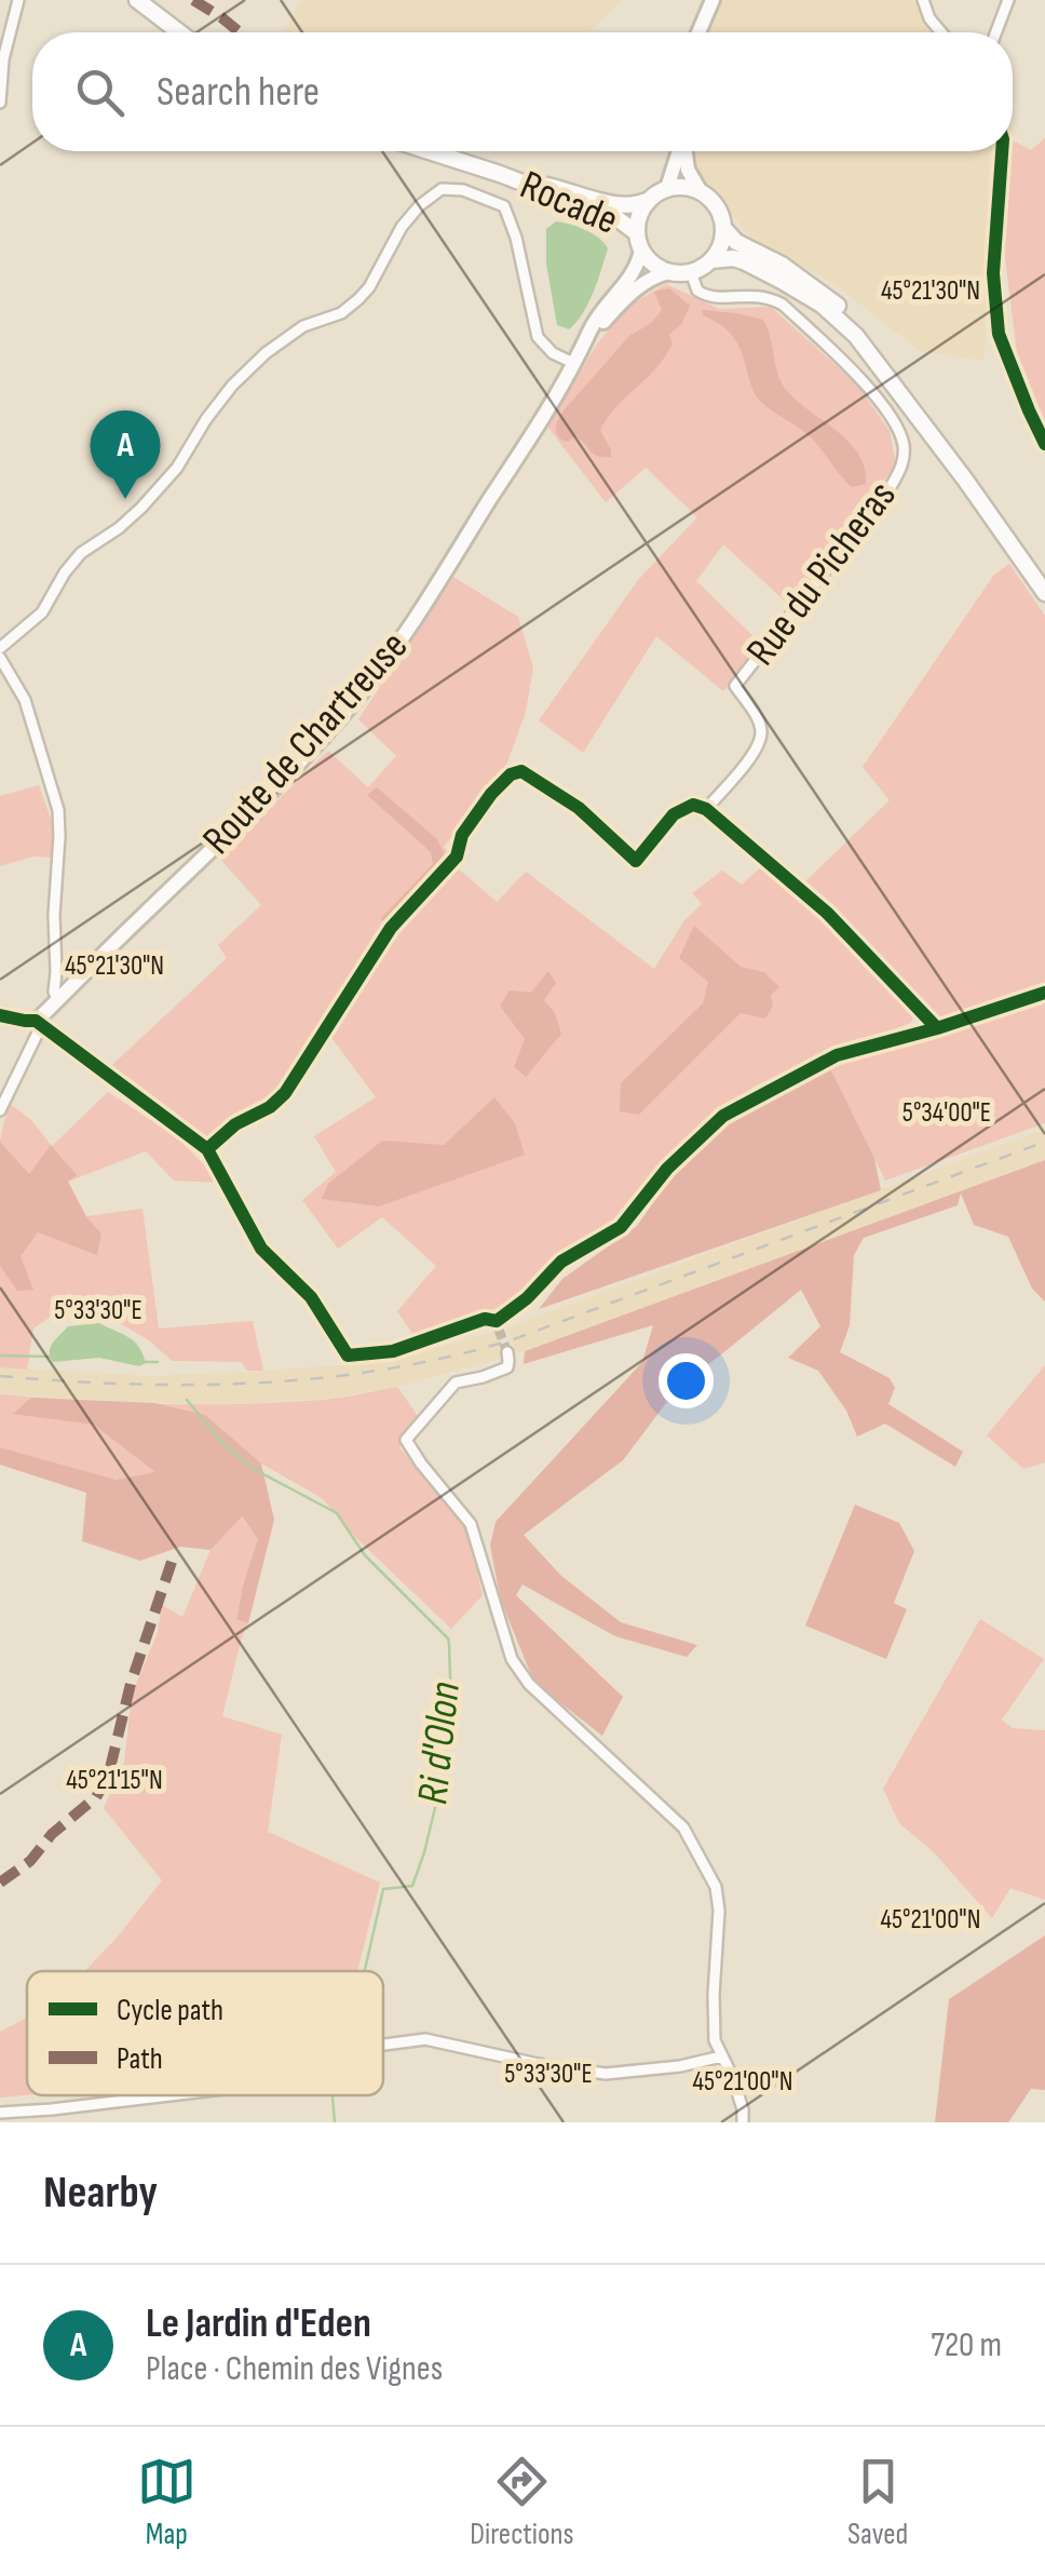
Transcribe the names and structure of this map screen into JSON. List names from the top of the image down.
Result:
{
  "streets": {
    "main road": ["Rocade", "Route de Chartreuse"],
    "street": ["Rue du Picheras"]
  },
  "crossings": [
    ["Rocade", "Rue du Picheras"],
    ["Rocade", "Route de Chartreuse"],
    ["Rue du Picheras", "Route de Chartreuse"]
  ],
  "water": ["Ri d'Olon"],
  "legend": ["Cycle path", "Path"],
  "page": {
    "search": "Search here",
    "pins": "A",
    "heading": "Nearby",
    "list": [
      {
        "mark": "A",
        "name": "Le Jardin d'Eden",
        "note": "Place · Chemin des Vignes",
        "value": "720 m"
      }
    ],
    "nav": ["Map", "Directions", "Saved"]
  },
  "coordinates": [
    "45°21'30\"N",
    "5°34'00\"E",
    "5°33'30\"E",
    "45°21'15\"N",
    "45°21'00\"N"
  ]
}
